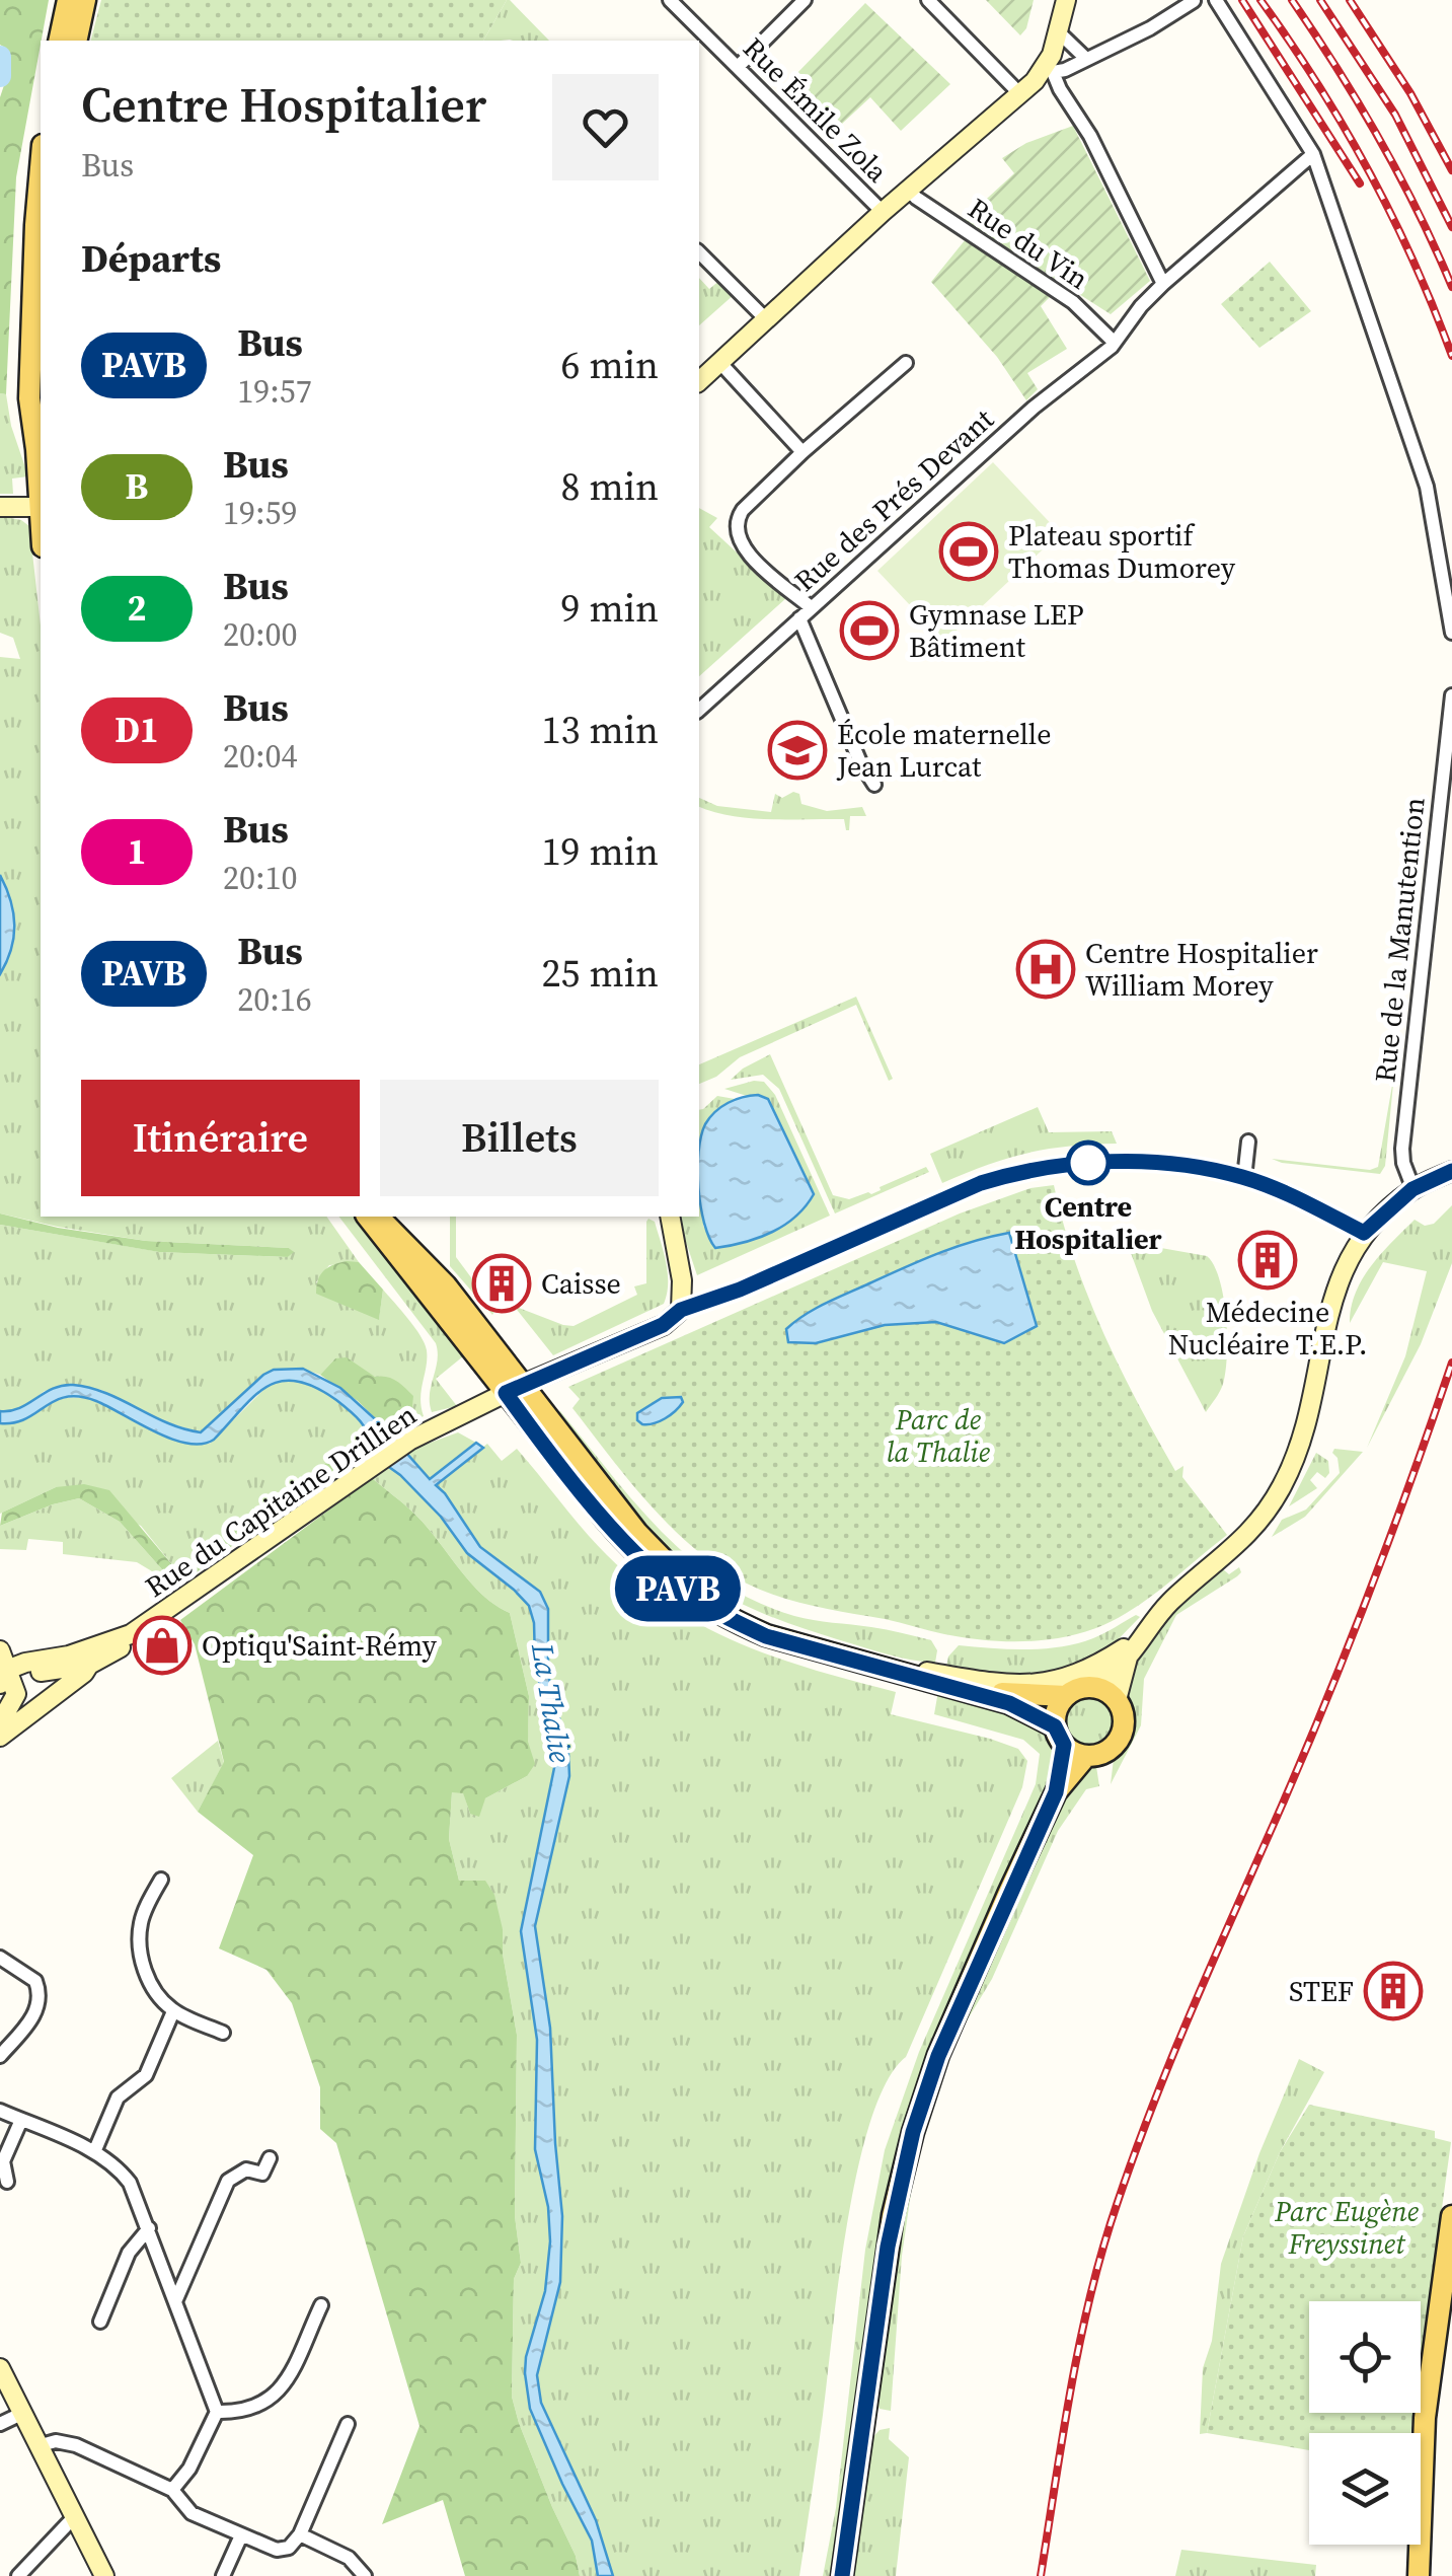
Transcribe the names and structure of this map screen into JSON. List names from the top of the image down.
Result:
{
  "streets": {
    "main road": ["Rue du Capitaine Drillien"],
    "street": [
      "Rue Émile Zola",
      "Rue du Vin",
      "Rue des Prés Devant",
      "Rue de la Manutention"
    ]
  },
  "crossings": [
    ["Rue du Vin", "Rue des Prés Devant"]
  ],
  "water": ["La Thalie"],
  "parks": ["Parc de la Thalie", "Parc Eugène Freyssinet"],
  "places": {
    "sports": ["Plateau sportif Thomas Dumorey", "Gymnase LEP Bâtiment"],
    "school or university": ["École maternelle Jean Lurcat"],
    "hospital": ["Centre Hospitalier William Morey"],
    "other": ["Centre Hospitalier"],
    "building": ["Médecine Nucléaire T.E.P.", "Caisse", "STEF"],
    "shop": ["Optiqu'Saint-Rémy"]
  },
  "lines": ["bus line PAVB"],
  "page": {
    "on_map": "PAVB",
    "heading": [
      ["Centre Hospitalier", "Bus"],
      "Départs"
    ],
    "list": [
      {
        "mark": "PAVB",
        "name": "Bus",
        "note": "19:57",
        "value": "6 min"
      },
      {
        "mark": "B",
        "name": "Bus",
        "note": "19:59",
        "value": "8 min"
      },
      {
        "mark": "2",
        "name": "Bus",
        "note": "20:00",
        "value": "9 min"
      },
      {
        "mark": "D1",
        "name": "Bus",
        "note": "20:04",
        "value": "13 min"
      },
      {
        "mark": "1",
        "name": "Bus",
        "note": "20:10",
        "value": "19 min"
      },
      {
        "mark": "PAVB",
        "name": "Bus",
        "note": "20:16",
        "value": "25 min"
      }
    ],
    "buttons": ["Itinéraire", "Billets"]
  }
}
